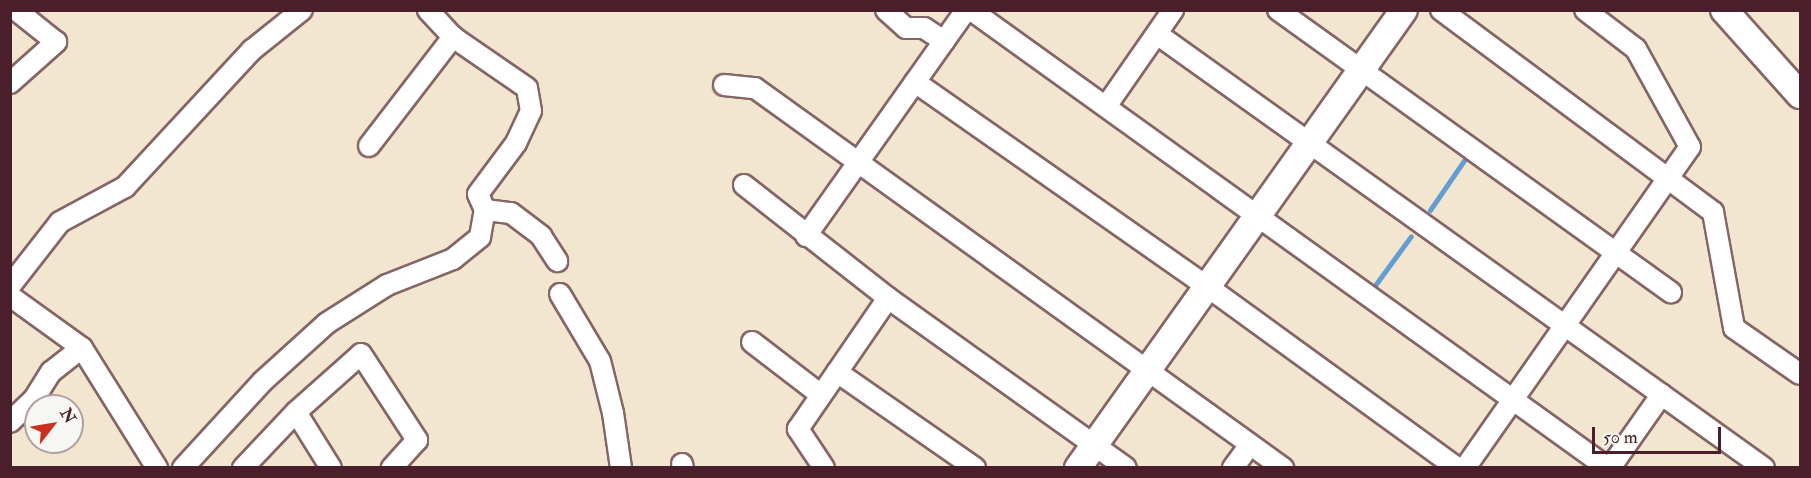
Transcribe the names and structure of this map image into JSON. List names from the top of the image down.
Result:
{
  "scale_bar": "50 m",
  "north": "top right"
}
